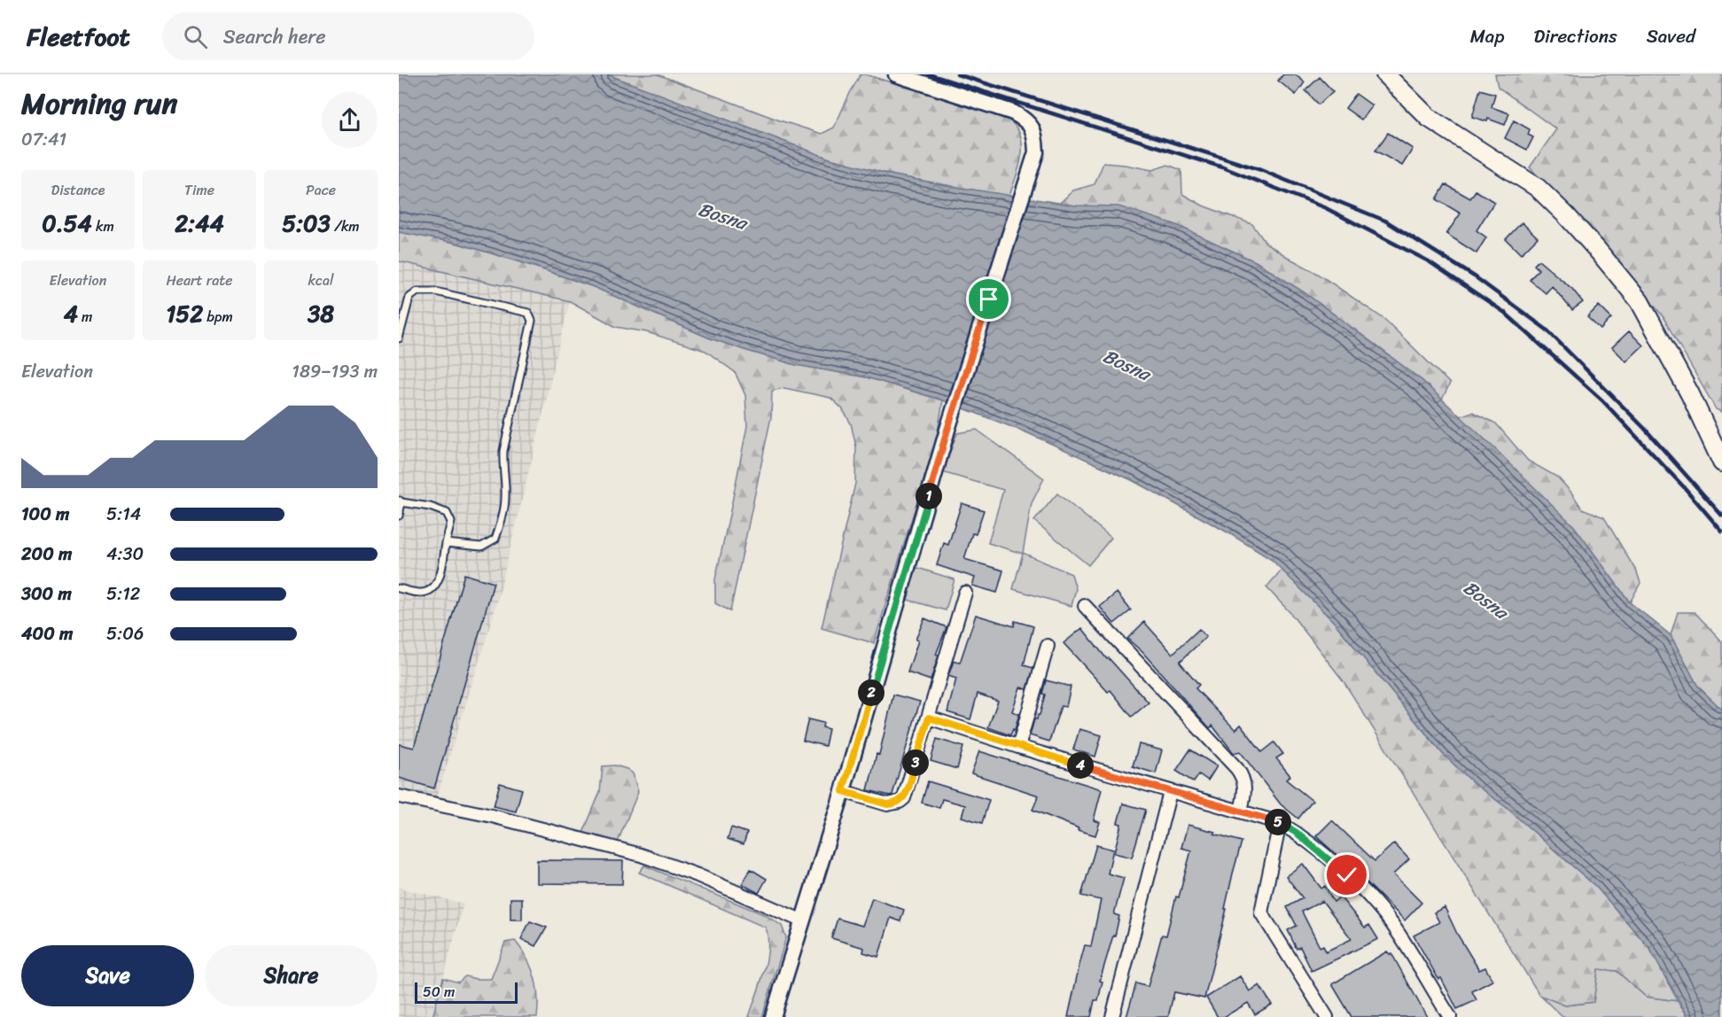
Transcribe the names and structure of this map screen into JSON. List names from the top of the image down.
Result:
{
  "water": ["Bosna"],
  "scale_bar": "50 m",
  "page": {
    "header": "Fleetfoot",
    "search": "Search here",
    "nav": ["Map", "Directions", "Saved"],
    "heading": ["Morning run", "07:41"],
    "stats": [
      ["Distance", "0.54 km"],
      ["Time", "2:44"],
      ["Pace", "5:03 /km"],
      ["Elevation", "4 m"],
      ["Heart rate", "152 bpm"],
      ["kcal", "38"]
    ],
    "chart": ["Elevation", "189–193 m"],
    "pins": [
      "1",
      "2",
      "3",
      "4",
      "5"
    ],
    "list": [
      {
        "name": "100 m",
        "note": "5:14"
      },
      {
        "name": "200 m",
        "note": "4:30"
      },
      {
        "name": "300 m",
        "note": "5:12"
      },
      {
        "name": "400 m",
        "note": "5:06"
      }
    ],
    "buttons": ["Save", "Share"],
    "scale": "50 m"
  }
}
